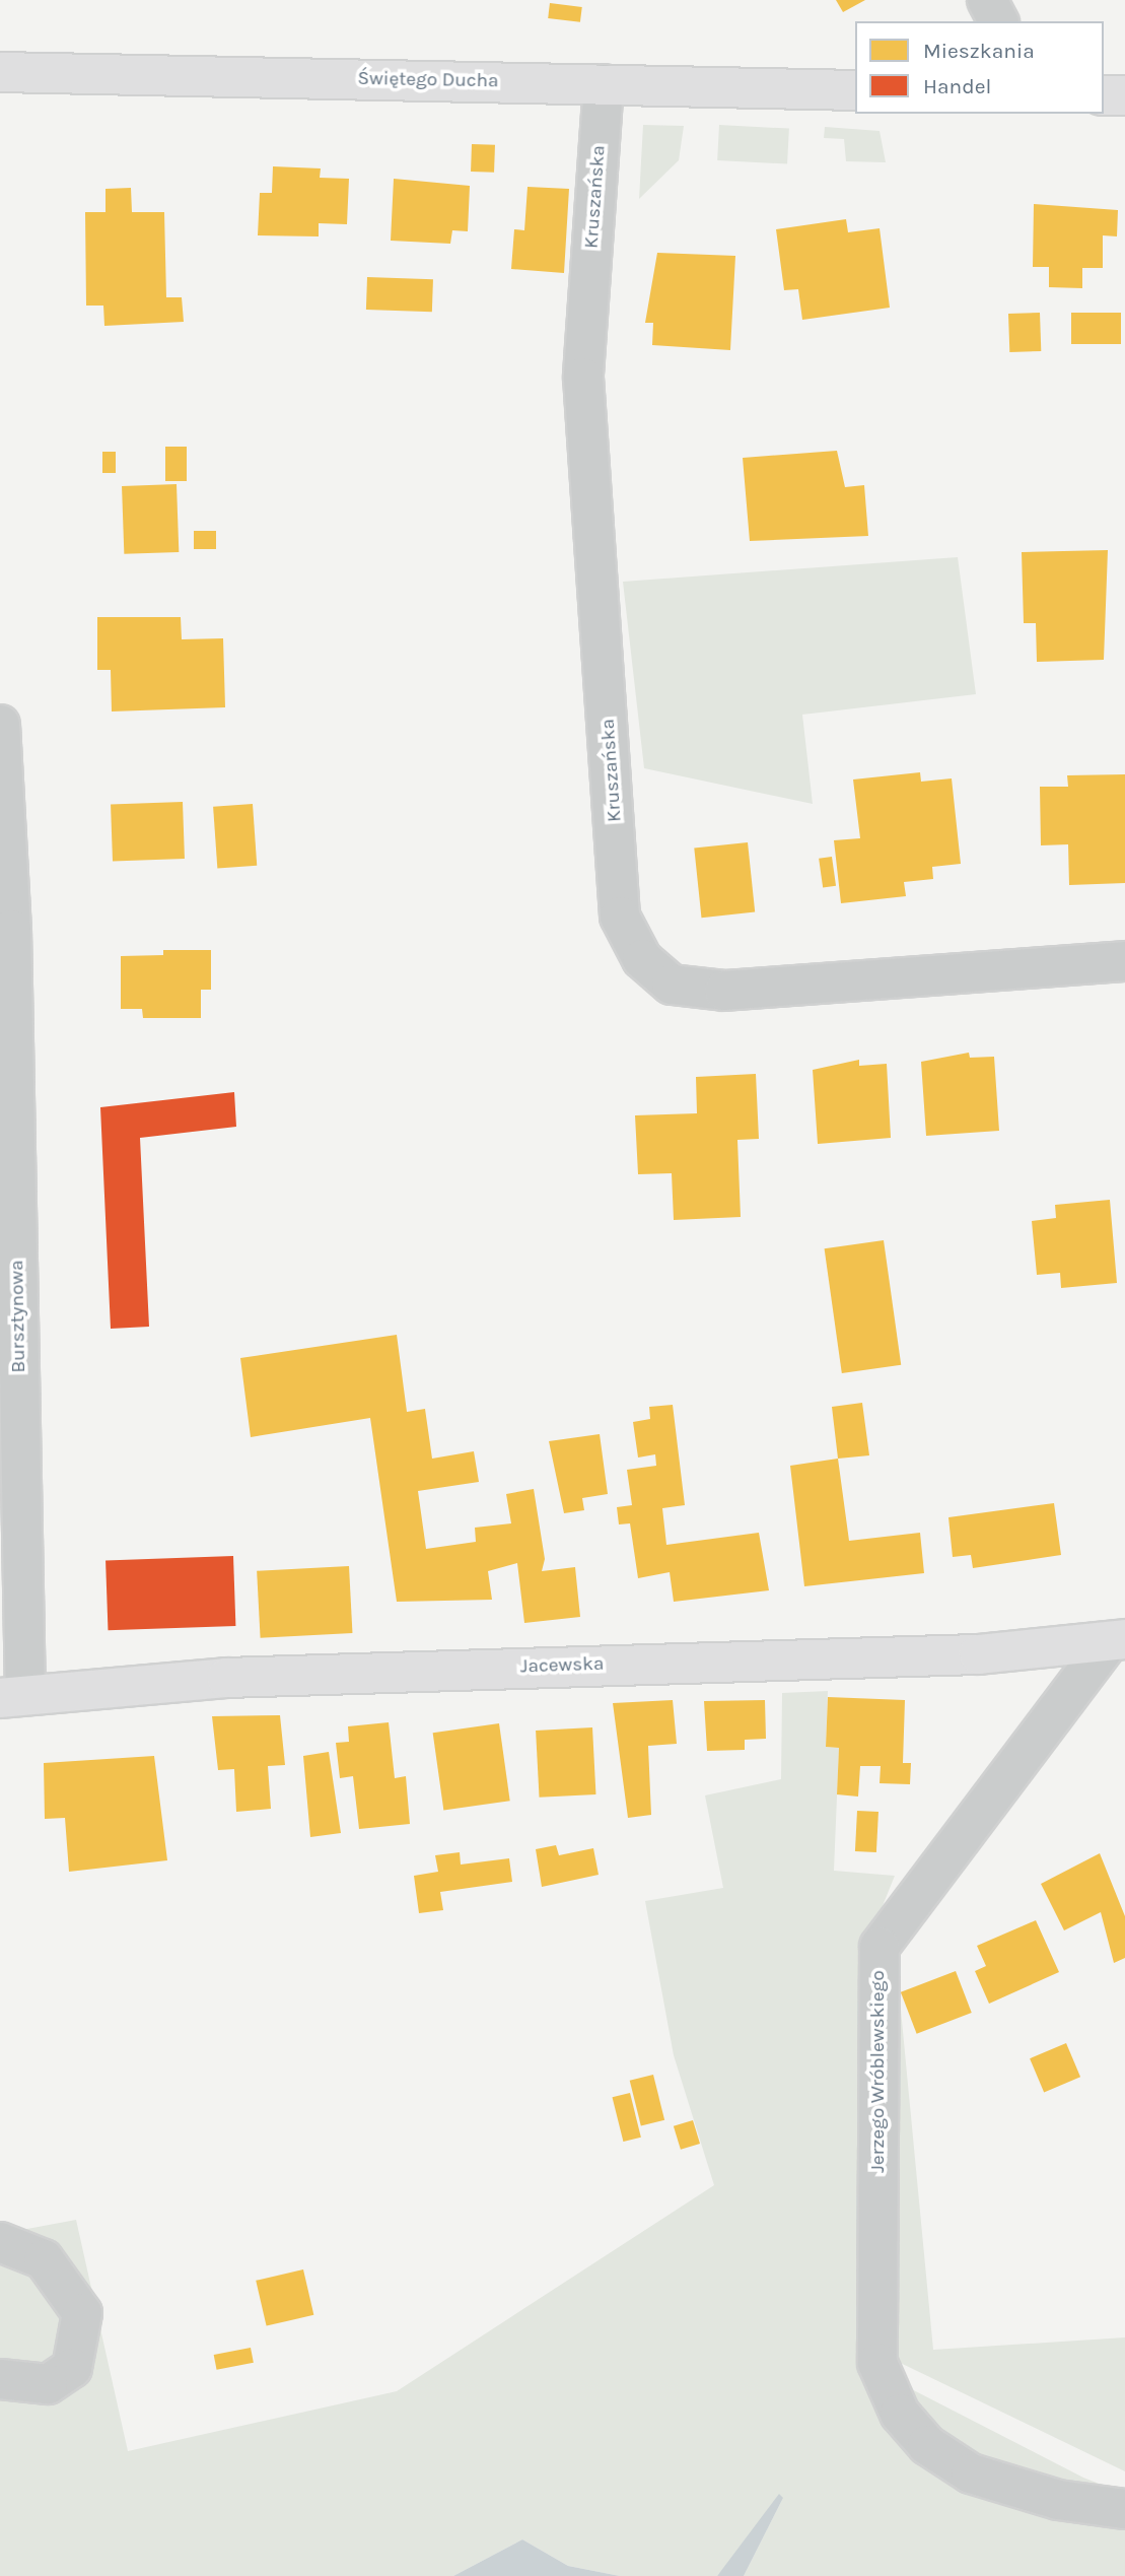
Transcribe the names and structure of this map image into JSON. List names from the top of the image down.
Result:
{
  "streets": {
    "street": [
      "Świętego Ducha",
      "Kruszańska",
      "Bursztynowa",
      "Jacewska",
      "Jerzego Wróblewskiego"
    ]
  },
  "crossings": [
    ["Świętego Ducha", "Kruszańska"],
    ["Bursztynowa", "Jacewska"],
    ["Jacewska", "Jerzego Wróblewskiego"]
  ],
  "legend": ["Mieszkania", "Handel"]
}
